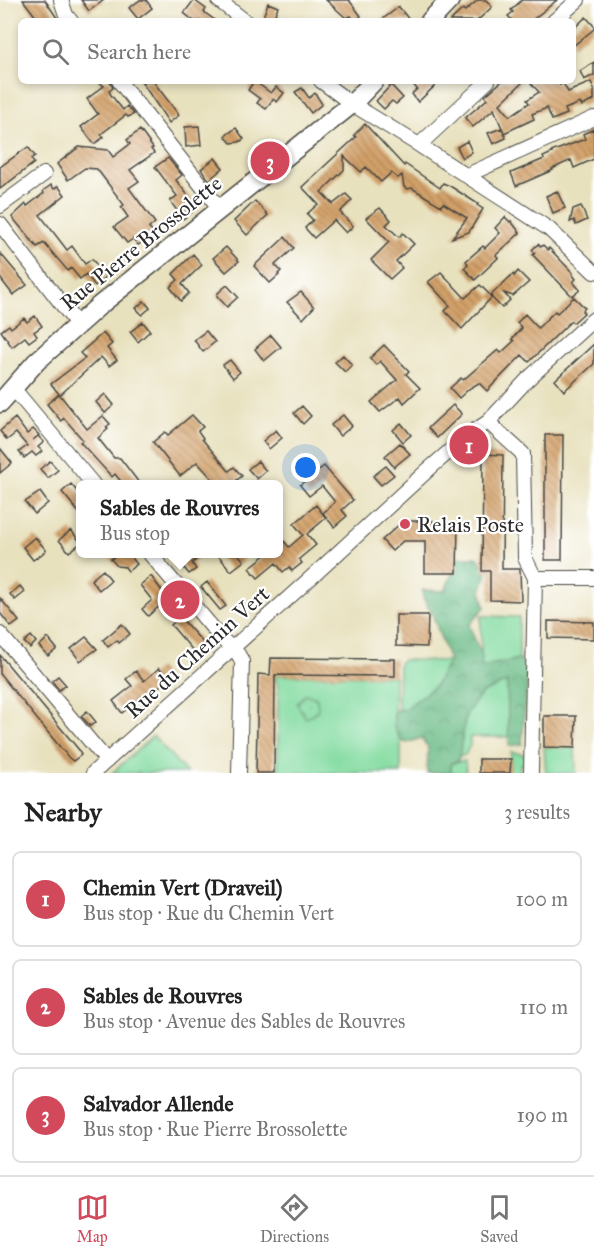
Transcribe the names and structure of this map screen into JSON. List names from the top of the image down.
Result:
{
  "streets": {
    "street": ["Rue Pierre Brossolette", "Rue du Chemin Vert"]
  },
  "places": ["Relais Poste"],
  "page": {
    "search": "Search here",
    "pins": ["3", "1", "2"],
    "popup": ["Sables de Rouvres", "Bus stop"],
    "heading": ["Nearby", "3 results"],
    "list": [
      {
        "mark": "1",
        "name": "Chemin Vert (Draveil)",
        "note": "Bus stop · Rue du Chemin Vert",
        "value": "100 m"
      },
      {
        "mark": "2",
        "name": "Sables de Rouvres",
        "note": "Bus stop · Avenue des Sables de Rouvres",
        "value": "110 m"
      },
      {
        "mark": "3",
        "name": "Salvador Allende",
        "note": "Bus stop · Rue Pierre Brossolette",
        "value": "190 m"
      }
    ],
    "nav": ["Map", "Directions", "Saved"]
  }
}
